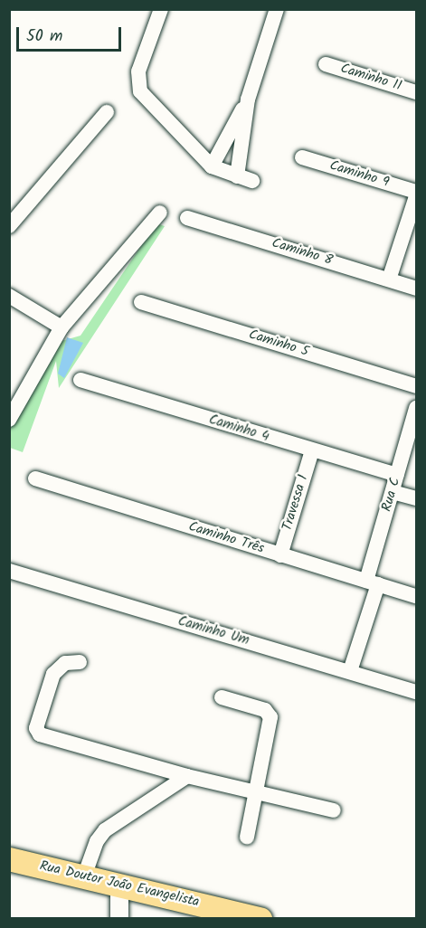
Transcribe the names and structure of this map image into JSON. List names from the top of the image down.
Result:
{
  "streets": {
    "main road": ["Rua Doutor João Evangelista"],
    "street": [
      "Caminho 11",
      "Caminho 9",
      "Caminho 8",
      "Caminho 5",
      "Caminho 4",
      "Rua C",
      "Travessa 1",
      "Caminho Três",
      "Caminho Um"
    ]
  },
  "crossings": [
    ["Caminho 4", "Rua C"],
    ["Caminho 4", "Travessa 1"],
    ["Rua C", "Caminho Três"],
    ["Rua C", "Caminho Um"],
    ["Travessa 1", "Caminho Três"]
  ],
  "scale_bar": "50 m"
}
